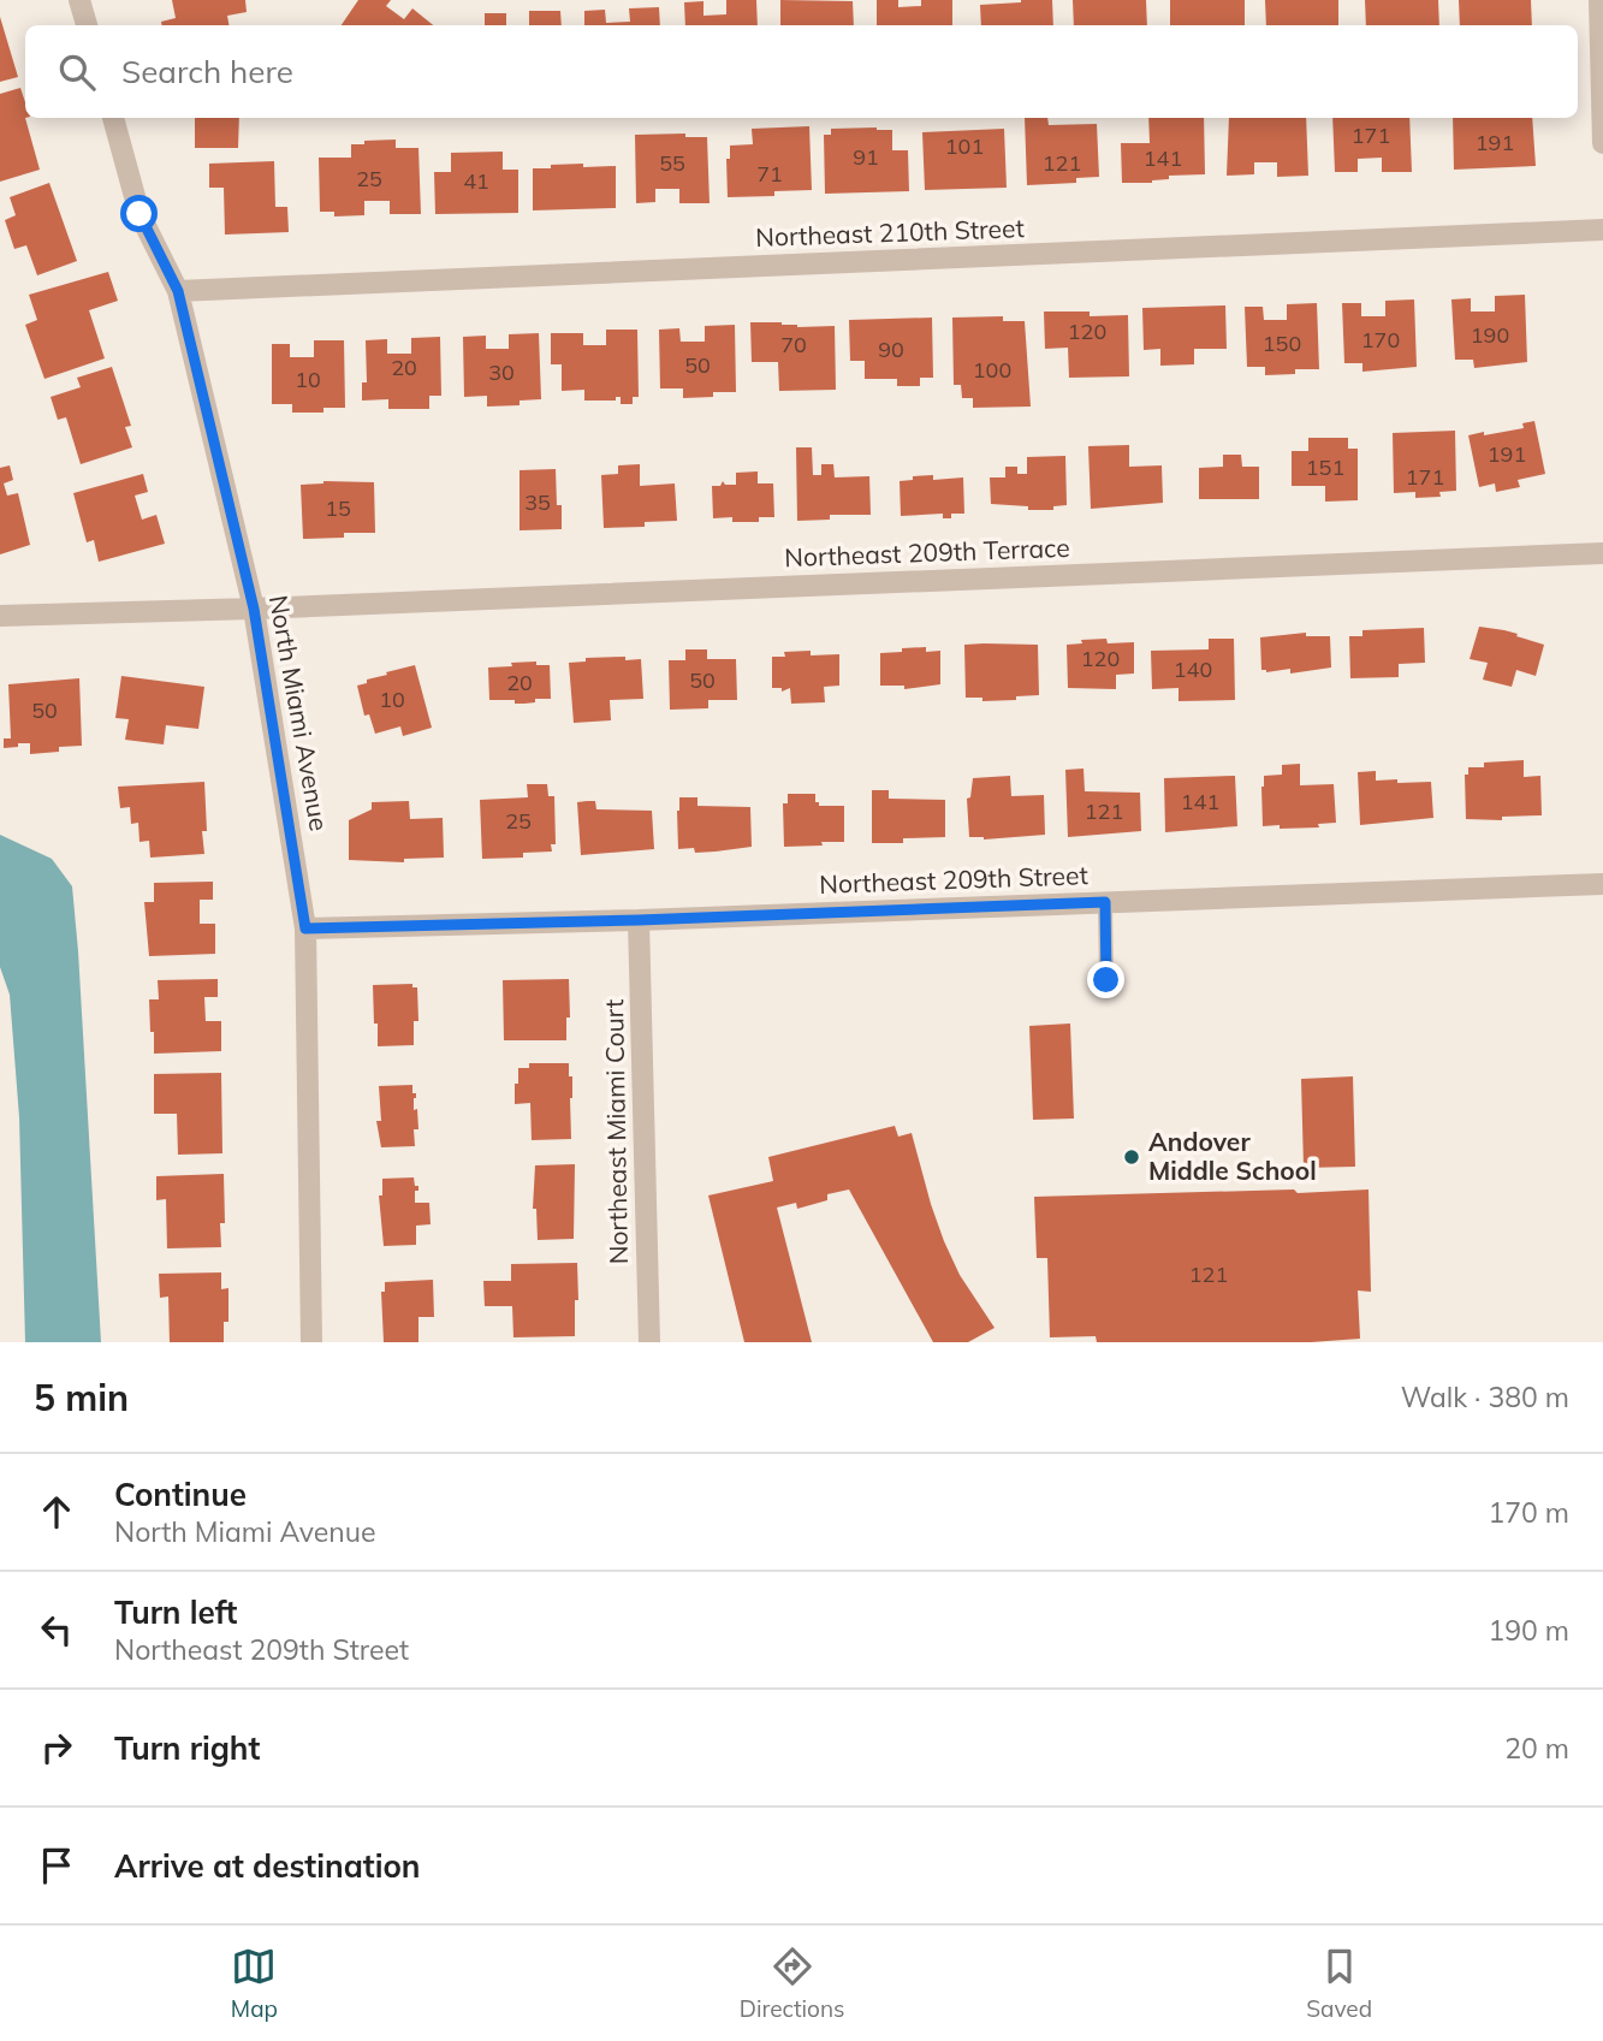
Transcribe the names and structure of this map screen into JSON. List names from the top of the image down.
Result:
{
  "streets": {
    "street": [
      "Northeast 210th Street",
      "Northeast 209th Terrace",
      "North Miami Avenue",
      "Northeast 209th Street",
      "Northeast Miami Court"
    ]
  },
  "crossings": [
    ["Northeast 210th Street", "North Miami Avenue"],
    ["Northeast 209th Terrace", "North Miami Avenue"],
    ["North Miami Avenue", "Northeast 209th Street"],
    ["Northeast 209th Street", "Northeast Miami Court"]
  ],
  "places": ["Andover Middle School"],
  "house_numbers": [
    "171",
    "191",
    "101",
    "91",
    "141",
    "55",
    "121",
    "71",
    "25",
    "41",
    "120",
    "190",
    "170",
    "150",
    "70",
    "90",
    "50",
    "20",
    "100",
    "30",
    "10",
    "191",
    "151",
    "171",
    "35",
    "15",
    "120",
    "140",
    "50",
    "20",
    "10",
    "50",
    "141",
    "121",
    "25",
    "121"
  ],
  "page": {
    "search": "Search here",
    "heading": ["5 min", "Walk · 380 m"],
    "list": [
      ["Continue", "North Miami Avenue", "170 m"],
      ["Turn left", "Northeast 209th Street", "190 m"],
      ["Turn right", "20 m"],
      "Arrive at destination"
    ],
    "nav": ["Map", "Directions", "Saved"]
  }
}
